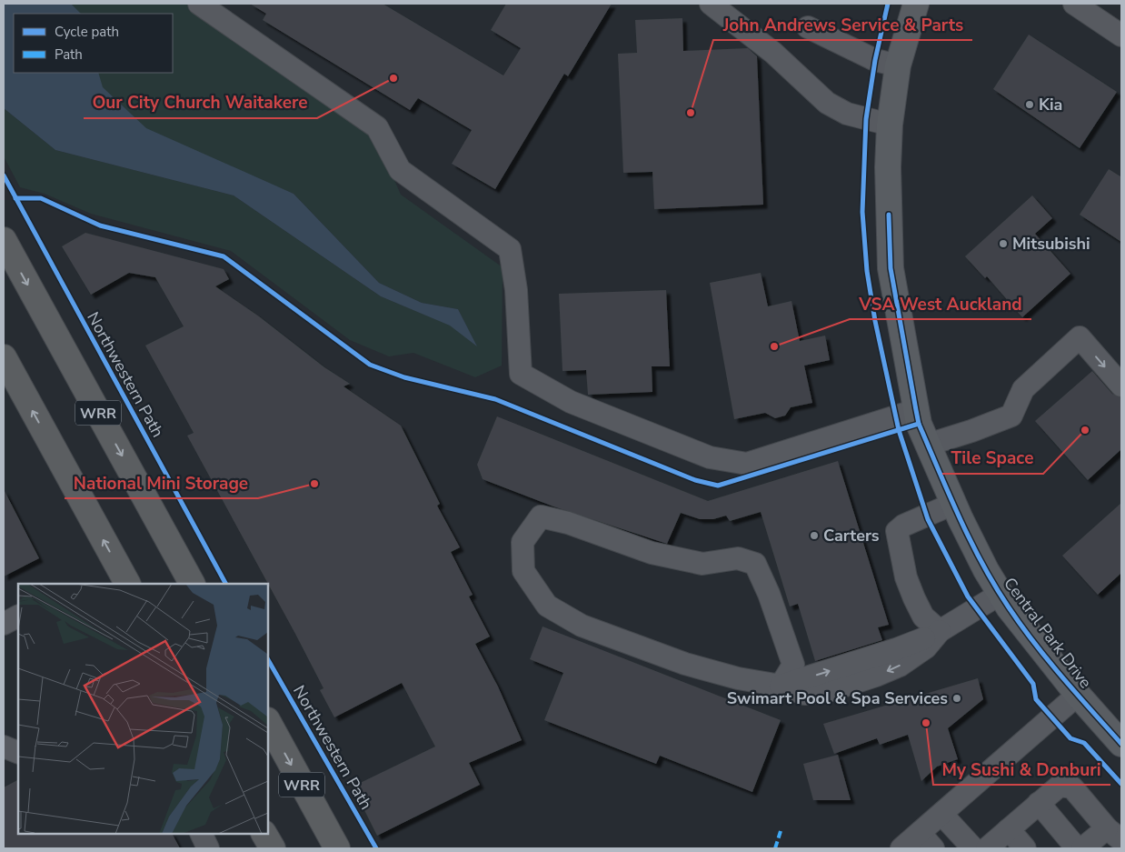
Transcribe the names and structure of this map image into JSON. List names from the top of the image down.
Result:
{
  "streets": {
    "highway": ["WRR"],
    "main road": ["Central Park Drive"],
    "cycle path": ["Northwestern Path"]
  },
  "places": [
    "Our City Church Waitakere",
    "Kia",
    "John Andrews Service & Parts",
    "Mitsubishi",
    "VSA West Auckland",
    "Tile Space",
    "National Mini Storage",
    "Carters",
    "Swimart Pool & Spa Services",
    "My Sushi & Donburi"
  ],
  "legend": ["Cycle path", "Path"]
}
